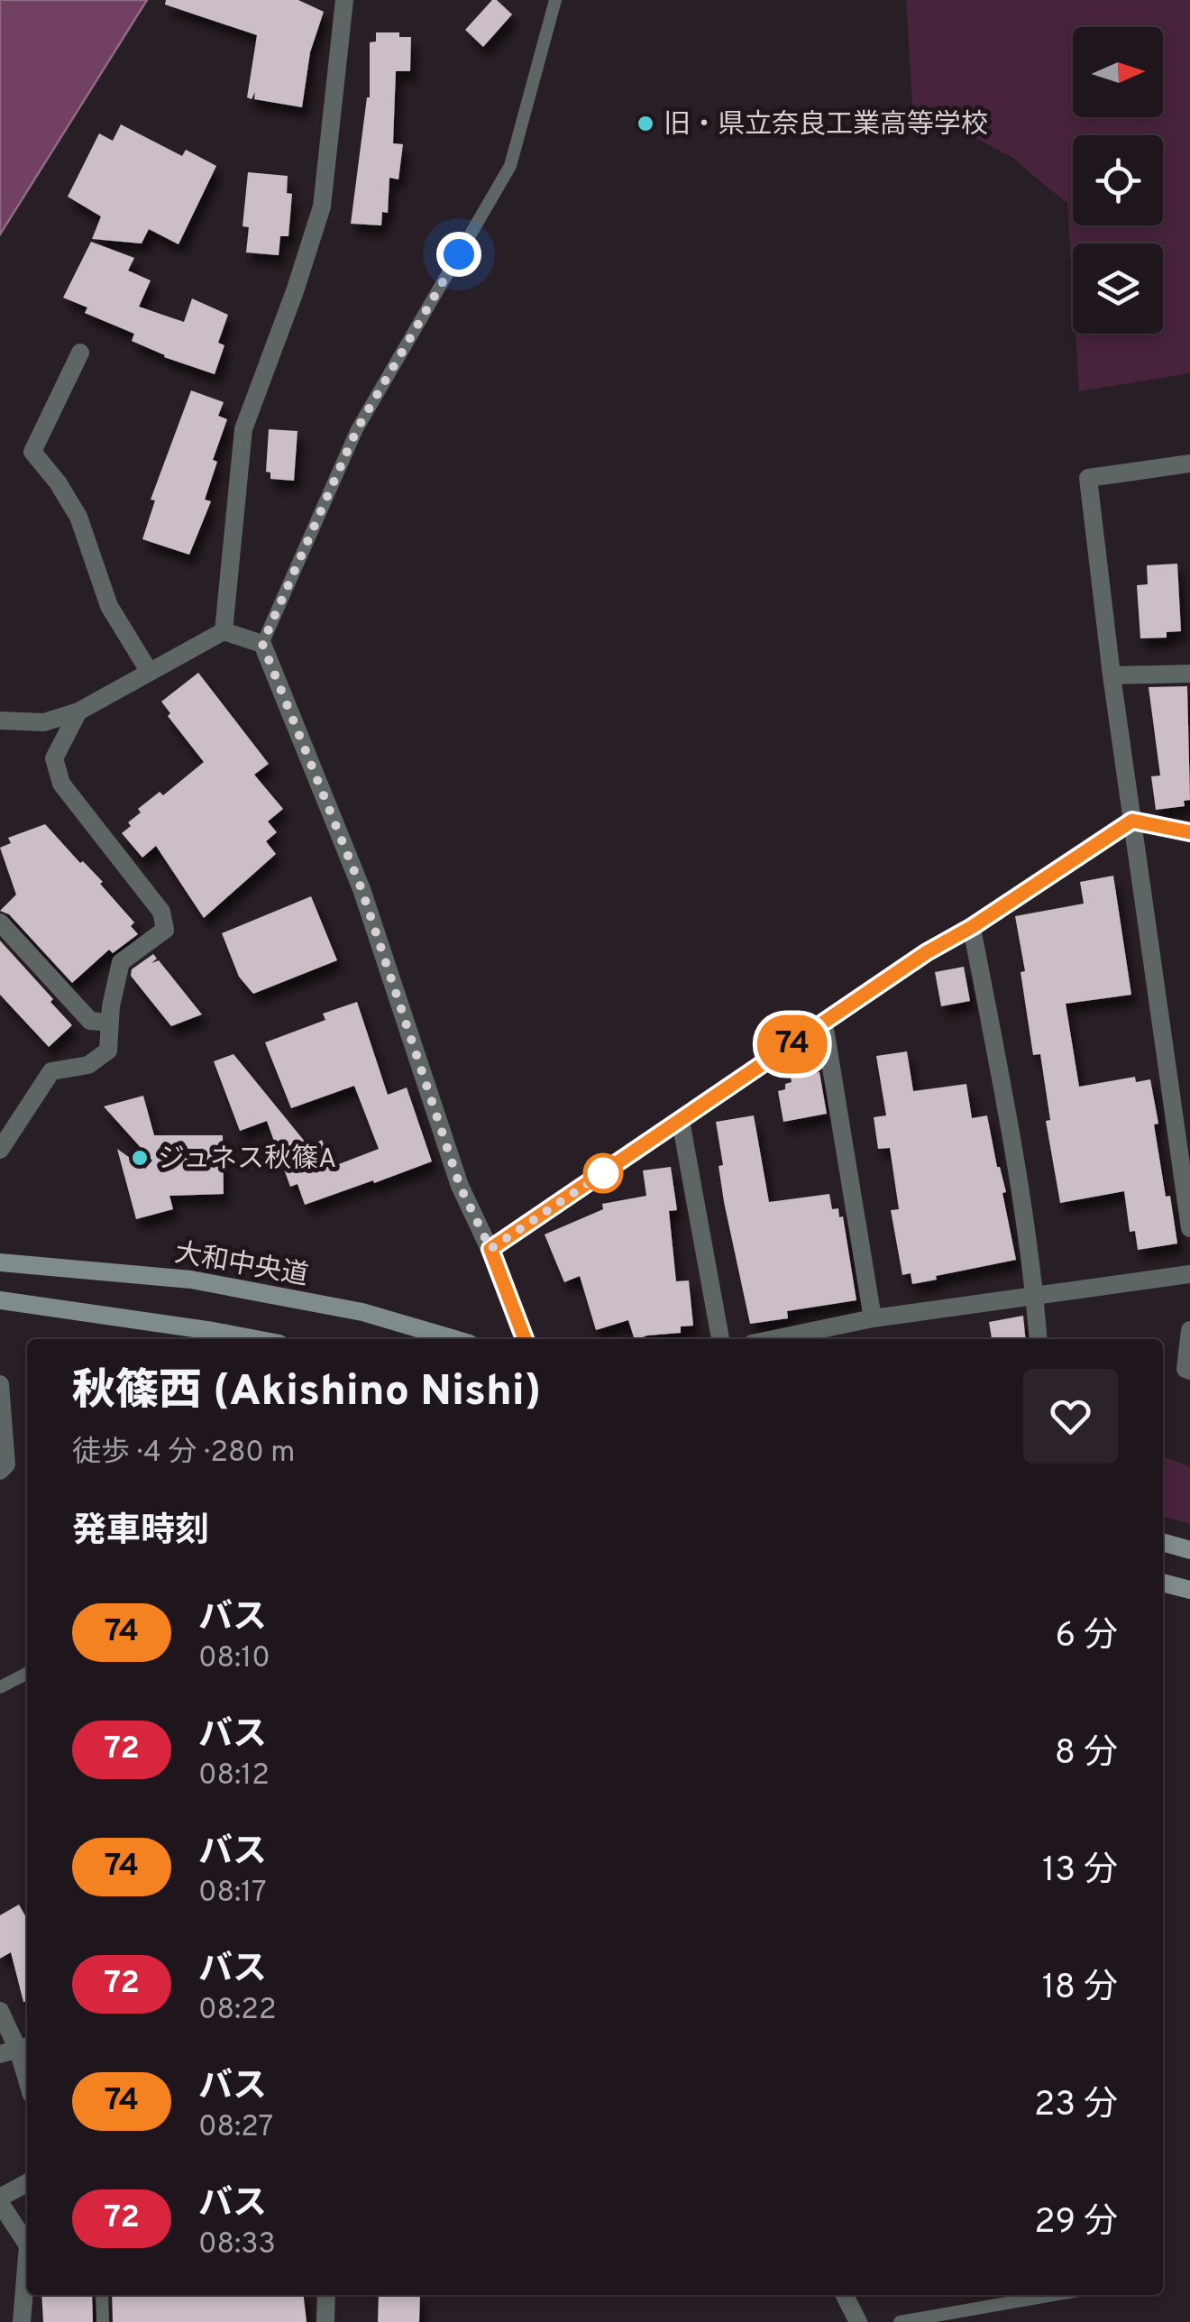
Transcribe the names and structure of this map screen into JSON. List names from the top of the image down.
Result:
{
  "streets": {
    "street": ["大和中央道"]
  },
  "places": ["旧・県立奈良工業高等学校", "ジュネス秋篠A"],
  "lines": ["bus line 74"],
  "north": "right",
  "page": {
    "on_map": "74",
    "heading": [
      ["秋篠西 (Akishino Nishi)", "徒歩 · 4 分 · 280 m"],
      "発車時刻"
    ],
    "list": [
      {
        "mark": "74",
        "name": "バス",
        "note": "08:10",
        "value": "6 分"
      },
      {
        "mark": "72",
        "name": "バス",
        "note": "08:12",
        "value": "8 分"
      },
      {
        "mark": "74",
        "name": "バス",
        "note": "08:17",
        "value": "13 分"
      },
      {
        "mark": "72",
        "name": "バス",
        "note": "08:22",
        "value": "18 分"
      },
      {
        "mark": "74",
        "name": "バス",
        "note": "08:27",
        "value": "23 分"
      },
      {
        "mark": "72",
        "name": "バス",
        "note": "08:33",
        "value": "29 分"
      }
    ]
  }
}
